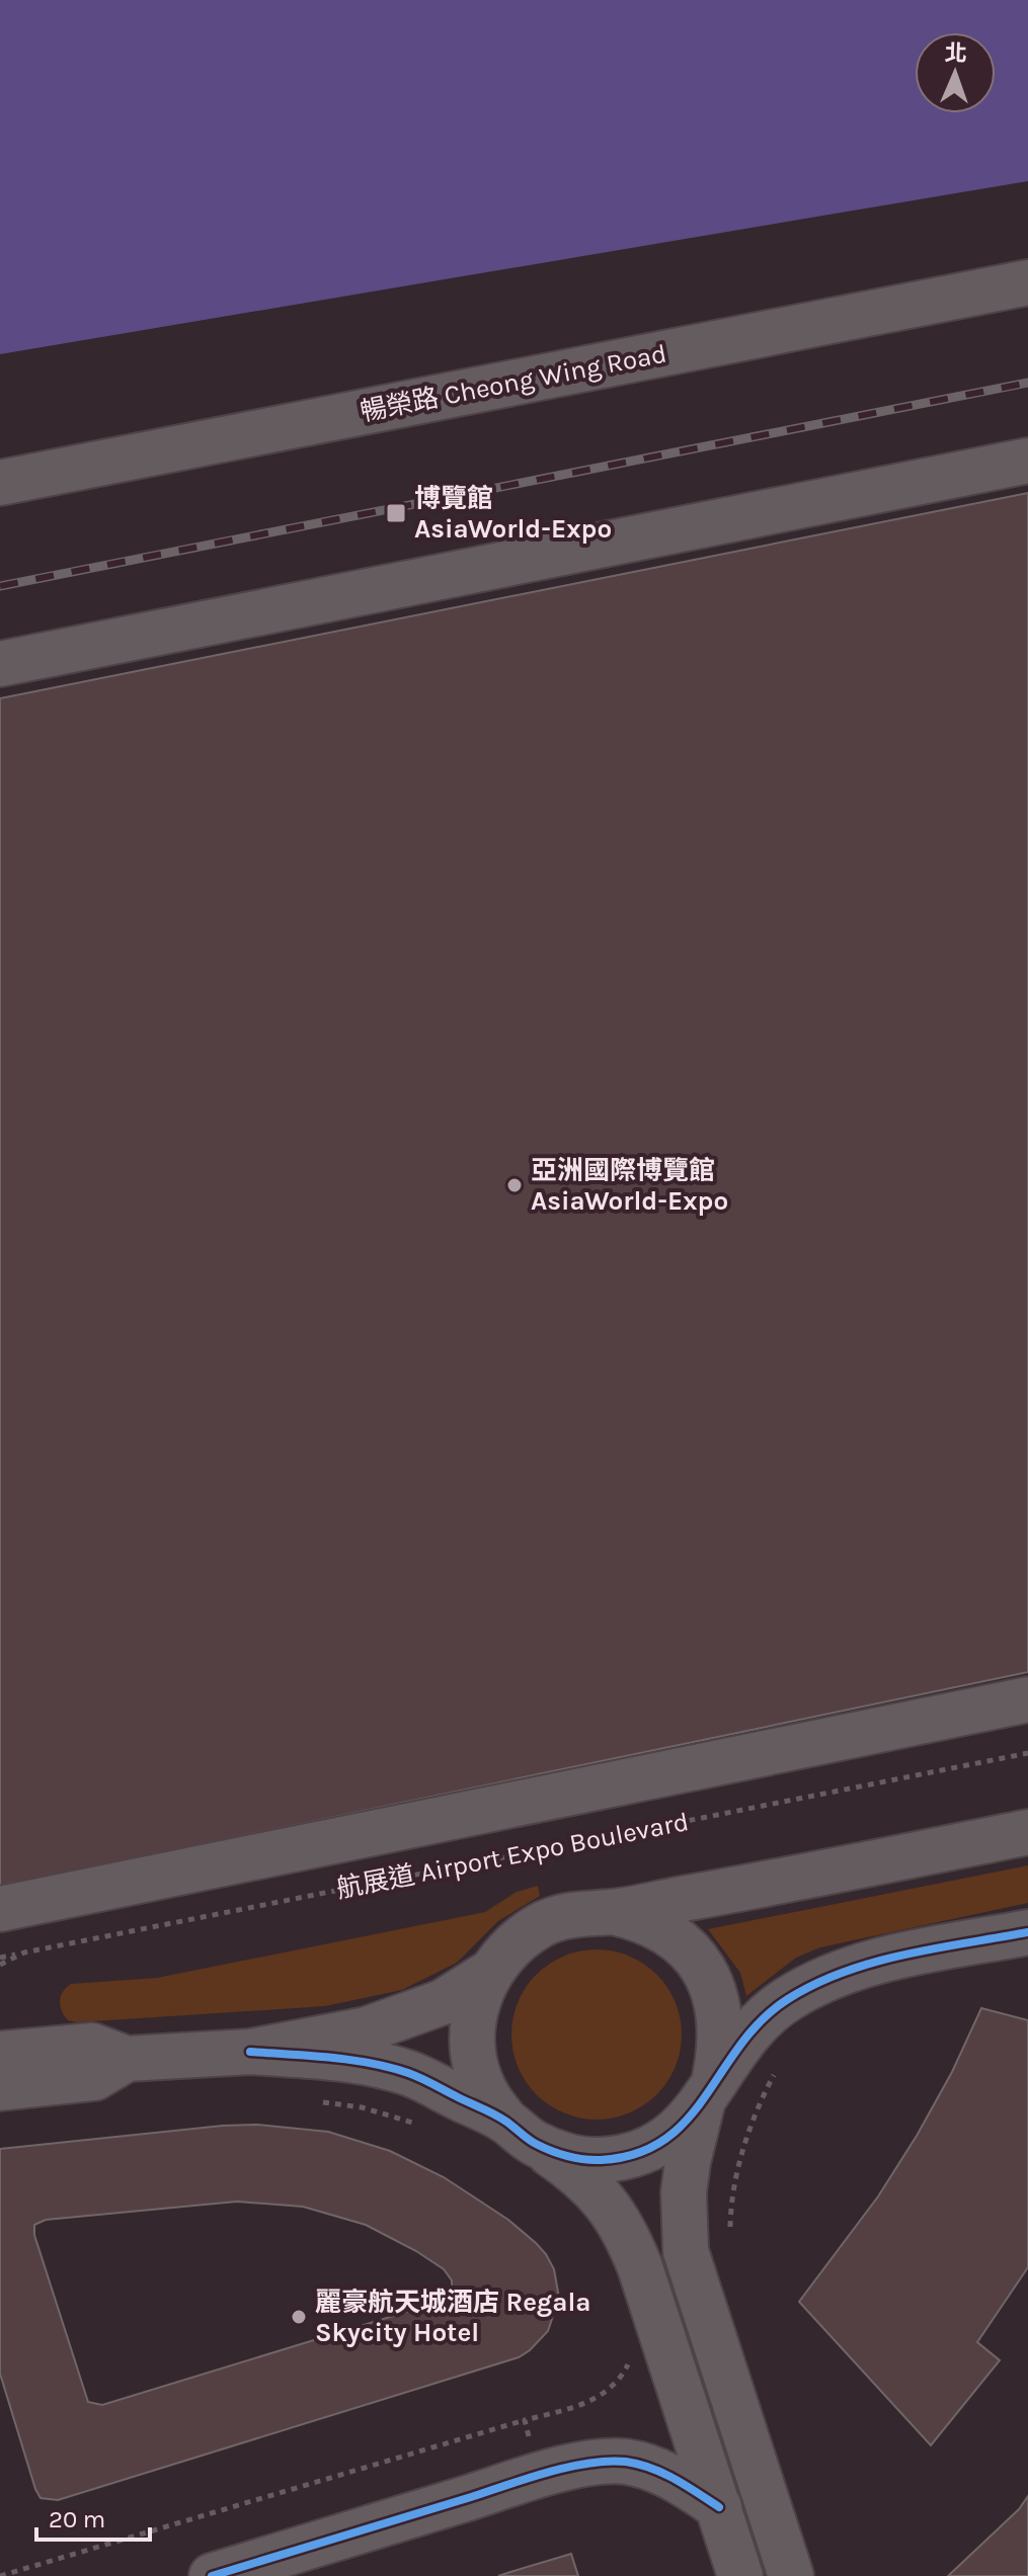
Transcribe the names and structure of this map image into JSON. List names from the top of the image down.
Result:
{
  "streets": {
    "street": ["暢榮路 Cheong Wing Road"],
    "path": ["航展道 Airport Expo Boulevard"]
  },
  "places": {
    "transit": ["博覽館 AsiaWorld-Expo"],
    "other": ["亞洲國際博覽館 AsiaWorld-Expo", "麗豪航天城酒店 Regala Skycity Hotel"]
  },
  "scale_bar": "20 m",
  "north": "top"
}
